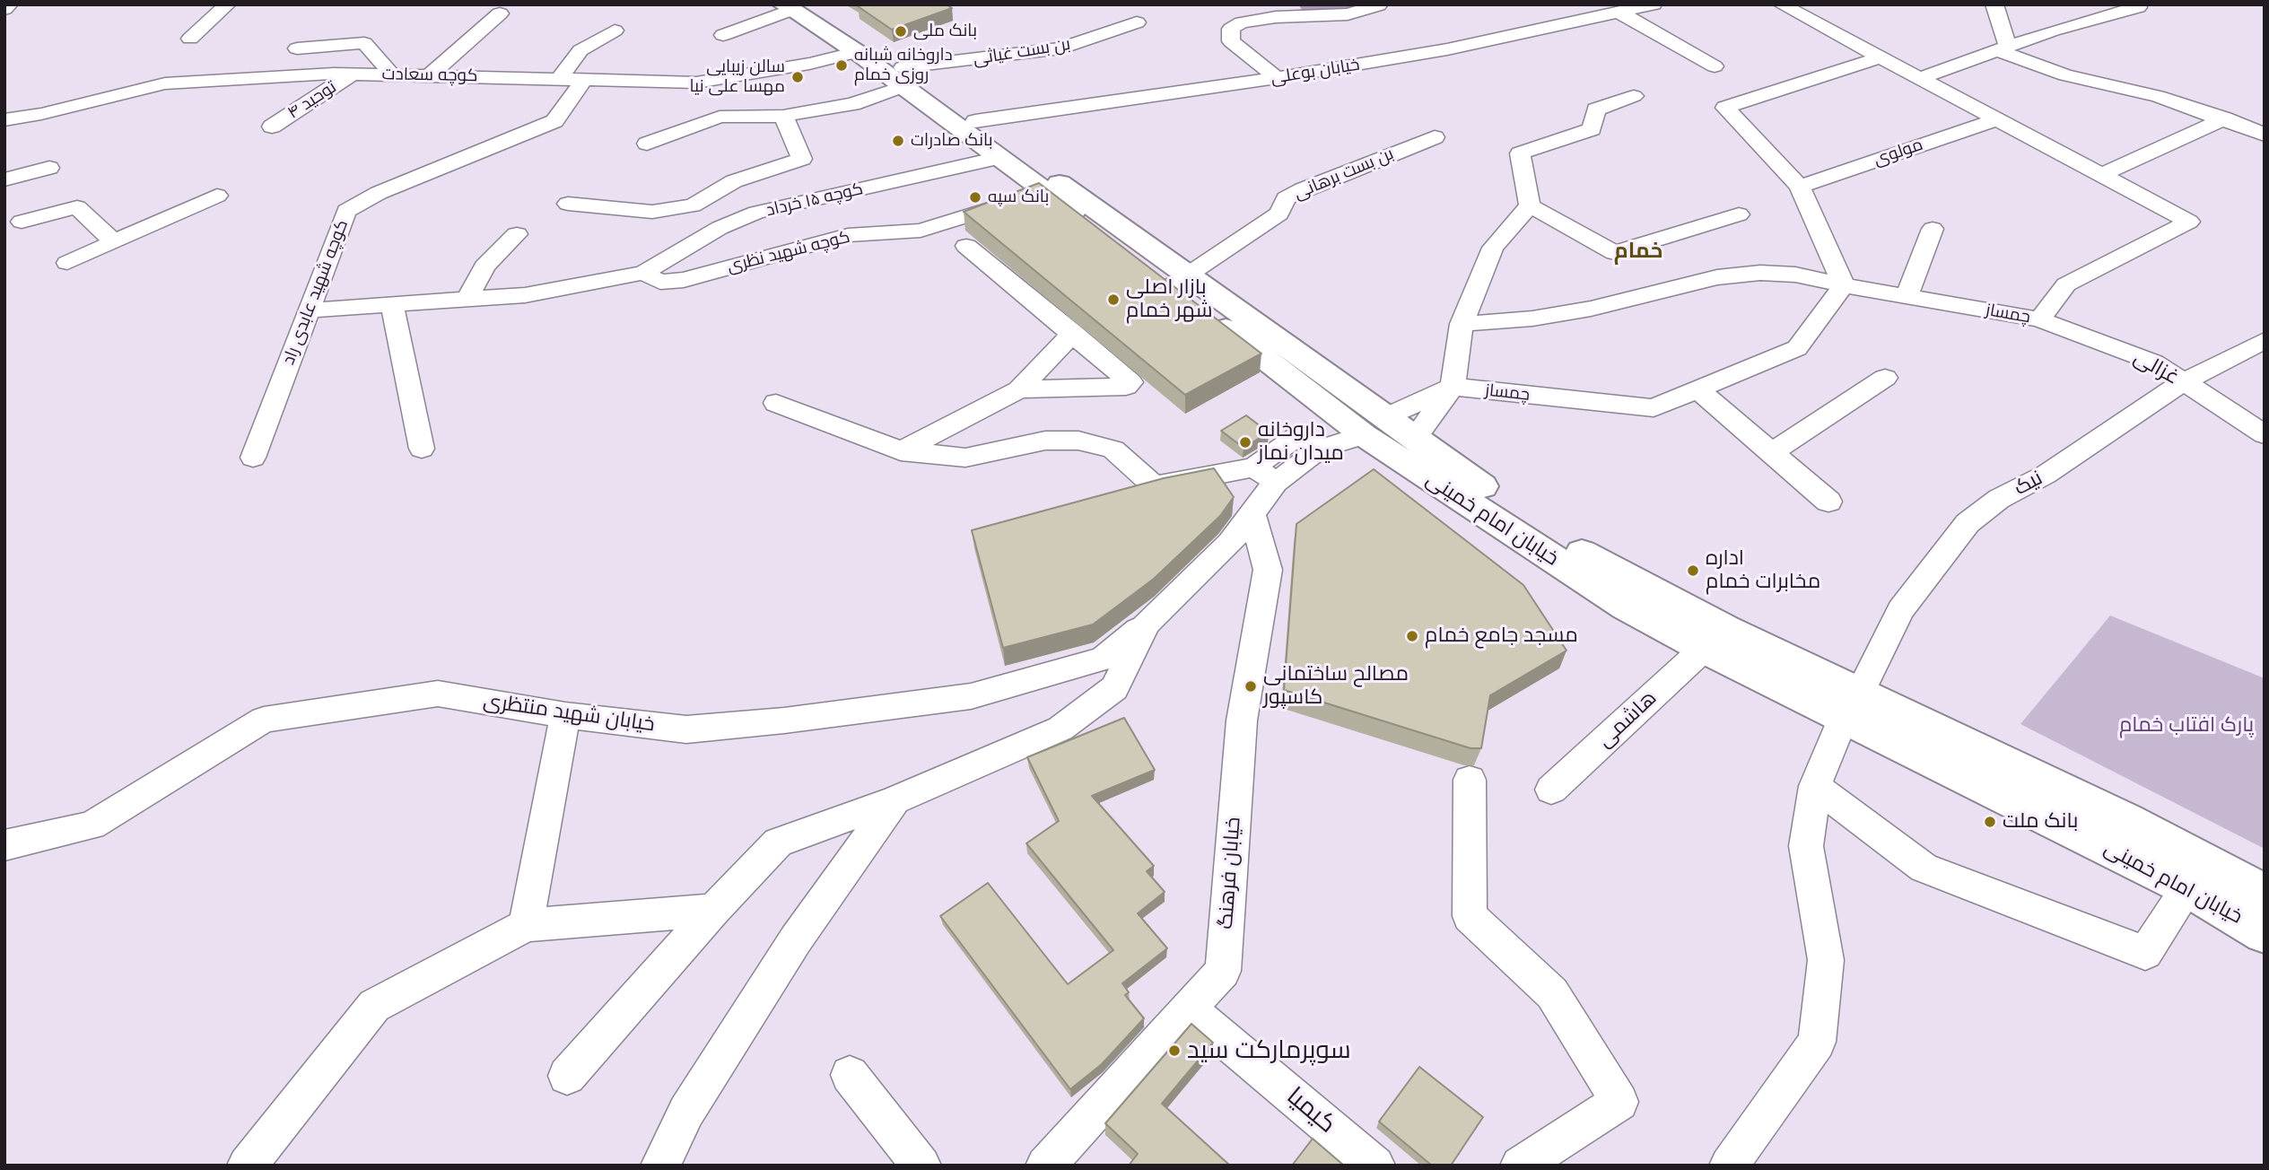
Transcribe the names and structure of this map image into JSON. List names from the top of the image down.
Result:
{
  "streets": {
    "main road": ["خیابان امام خمینی"],
    "street": [
      "بن بست غیاثی",
      "خیابان بوعلی",
      "کوچه سعادت",
      "توحید ۴",
      "مولوی",
      "بن بست برهانی",
      "کوچه ۱۵ خرداد",
      "کوچه شهید نظری",
      "کوچه شهید عابدی راد",
      "چمساز",
      "غزالی",
      "نیک",
      "خیابان شهید منتظری",
      "هاشمی",
      "خیابان فرهنگ",
      "کیمیا"
    ]
  },
  "crossings": [
    ["بن بست غیاثی", "خیابان امام خمینی"],
    ["خیابان بوعلی", "خیابان امام خمینی"],
    ["کوچه سعادت", "توحید ۴"],
    ["کوچه سعادت", "کوچه شهید عابدی راد"],
    ["کوچه سعادت", "خیابان امام خمینی"],
    ["مولوی", "چمساز"],
    ["بن بست برهانی", "خیابان امام خمینی"],
    ["کوچه ۱۵ خرداد", "کوچه شهید نظری"],
    ["کوچه ۱۵ خرداد", "خیابان امام خمینی"],
    ["کوچه شهید نظری", "خیابان امام خمینی"],
    ["چمساز", "غزالی"],
    ["غزالی", "نیک"],
    ["نیک", "خیابان امام خمینی"],
    ["خیابان امام خمینی", "هاشمی"],
    ["خیابان فرهنگ", "کیمیا"]
  ],
  "districts": ["خمام"],
  "parks": ["پارک افتاب خمام"],
  "places": [
    "بانک ملی",
    "داروخانه شبانه روزی خمام",
    "سالن زیبایی مهسا علی نیا",
    "بانک صادرات",
    "بانک سپه",
    "بازار اصلی شهر خمام",
    "داروخانه میدان نماز",
    "اداره مخابرات خمام",
    "مسجد جامع خمام",
    "مصالح ساختمانی کاسپور",
    "بانک ملت",
    "سوپرمارکت سید"
  ]
}
